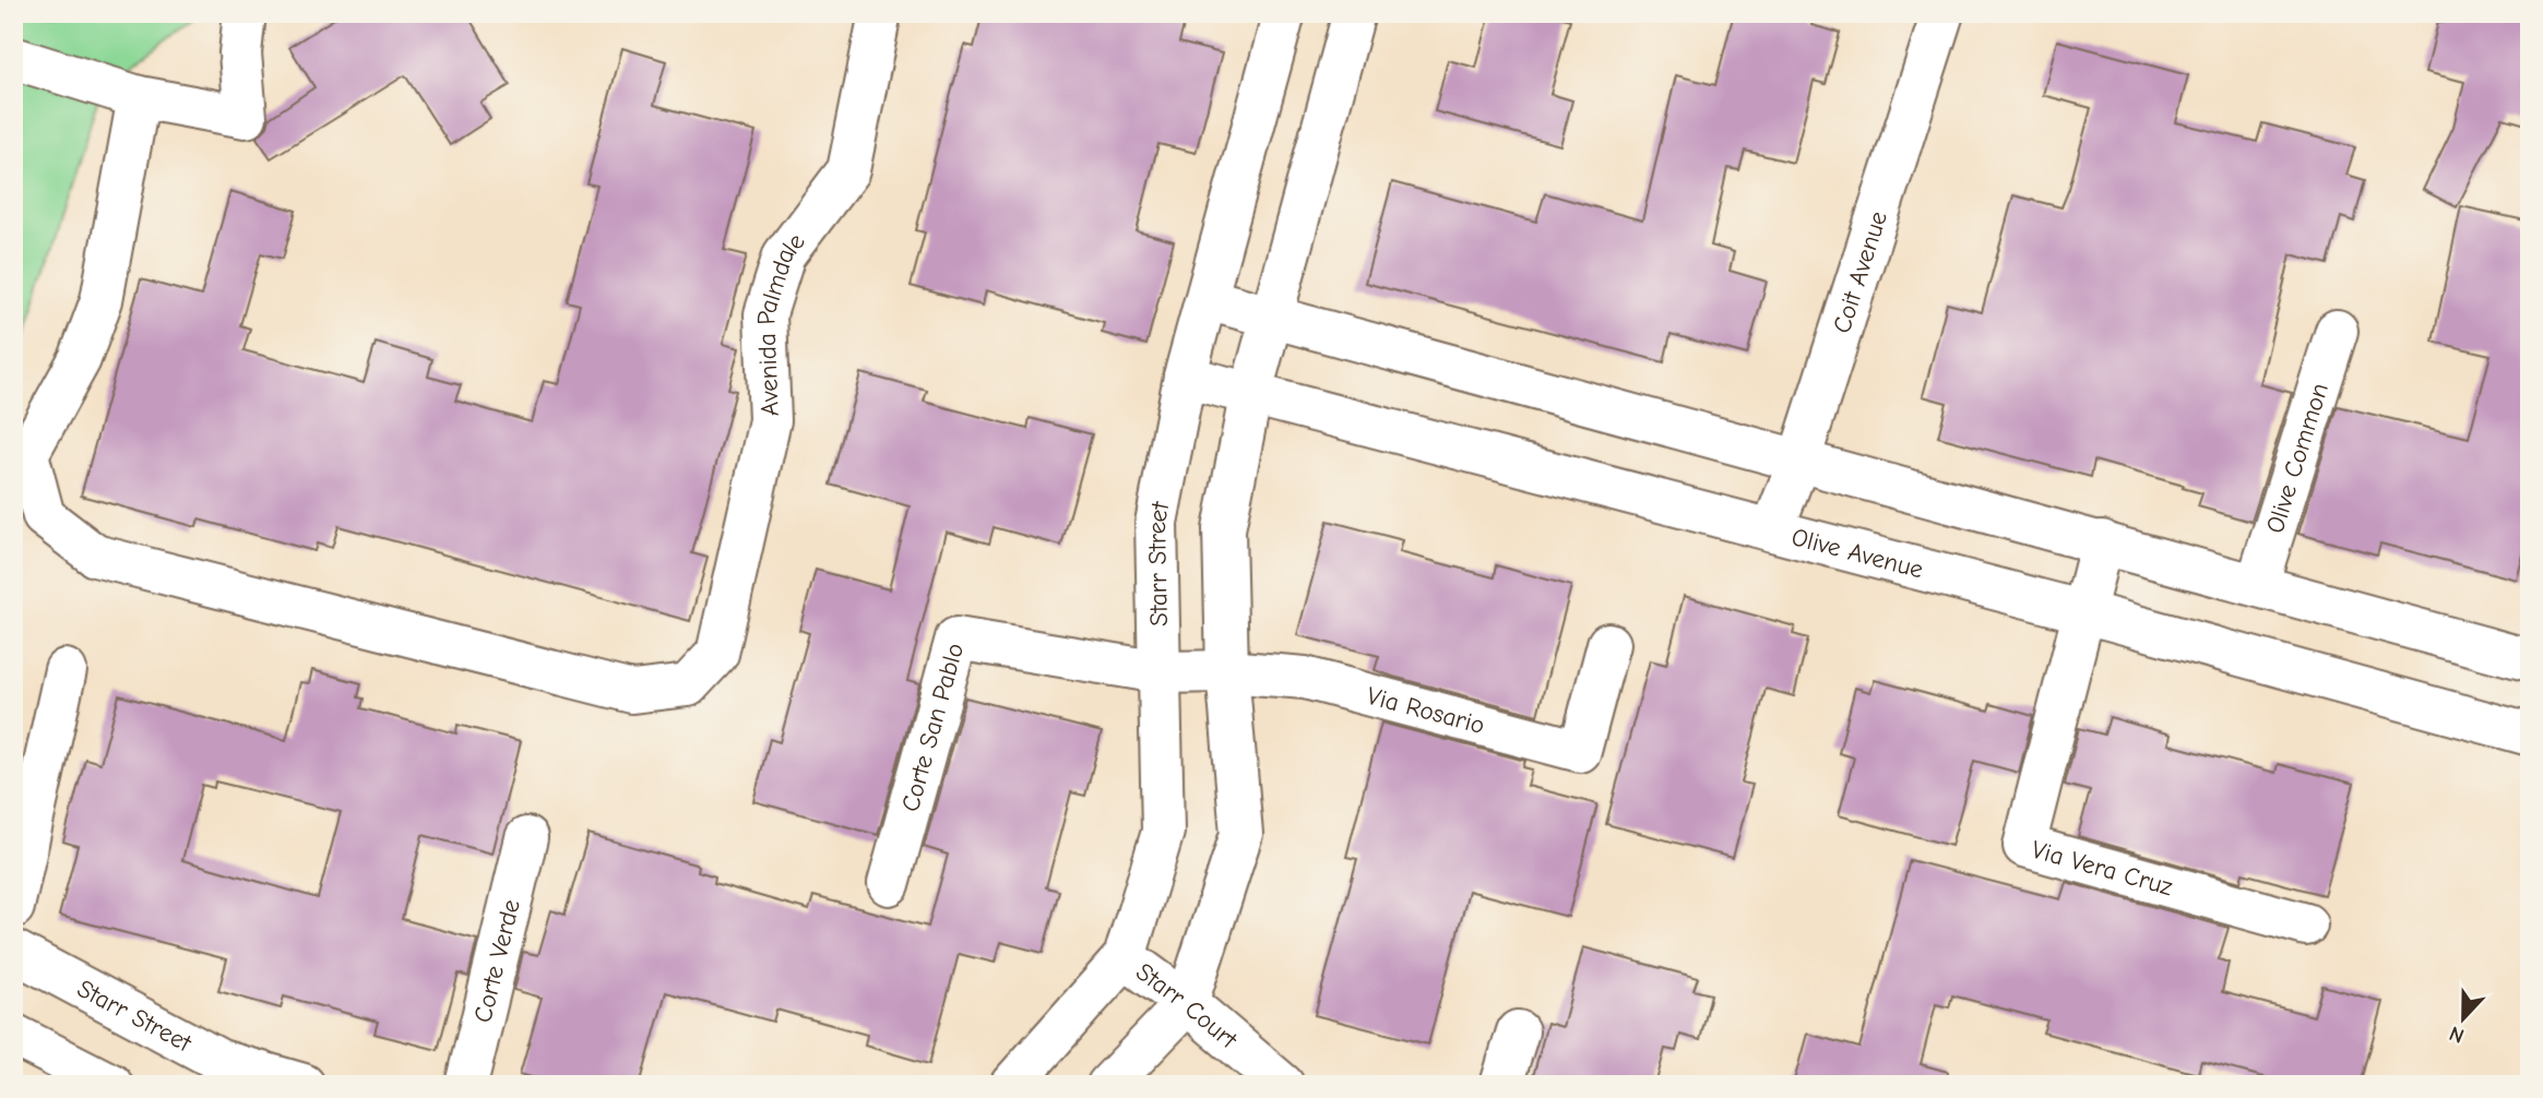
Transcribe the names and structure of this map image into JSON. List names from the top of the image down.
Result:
{
  "streets": {
    "street": [
      "Coit Avenue",
      "Avenida Palmdale",
      "Olive Common",
      "Olive Avenue",
      "Starr Street",
      "Via Rosario",
      "Corte San Pablo",
      "Via Vera Cruz",
      "Corte Verde",
      "Starr Court"
    ]
  },
  "crossings": [
    ["Coit Avenue", "Olive Avenue"],
    ["Olive Avenue", "Starr Street"],
    ["Olive Avenue", "Via Vera Cruz"],
    ["Starr Street", "Via Rosario"],
    ["Starr Street", "Corte San Pablo"],
    ["Starr Street", "Starr Court"],
    ["Via Rosario", "Corte San Pablo"]
  ],
  "north": "bottom"
}
